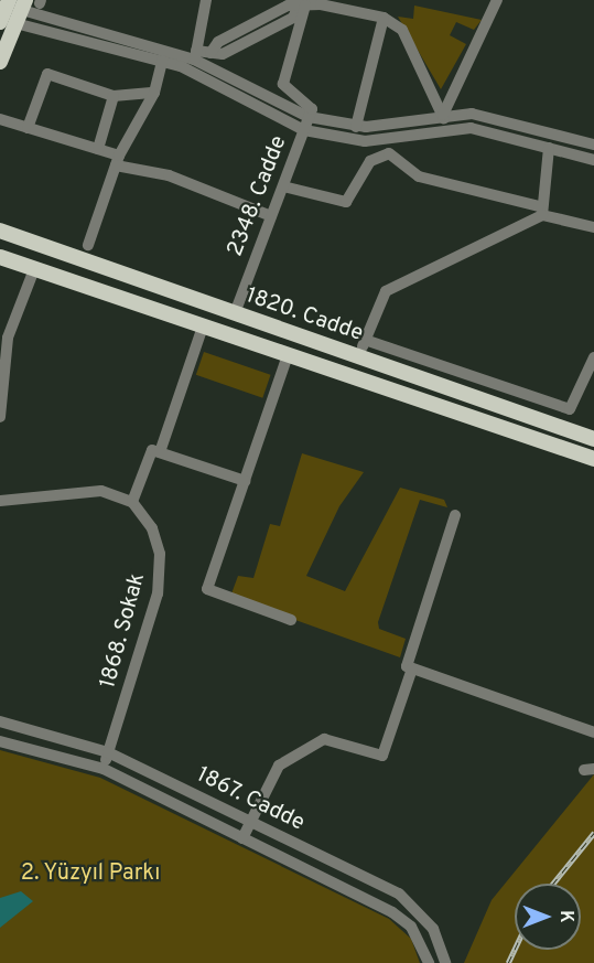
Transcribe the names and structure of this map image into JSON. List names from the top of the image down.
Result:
{
  "streets": {
    "main road": ["1820. Cadde"],
    "street": ["2348. Cadde", "1868. Sokak", "1867. Cadde"]
  },
  "crossings": [
    ["2348. Cadde", "1820. Cadde"],
    ["1868. Sokak", "1867. Cadde"]
  ],
  "parks": ["2. Yüzyıl Parkı"],
  "north": "right"
}
